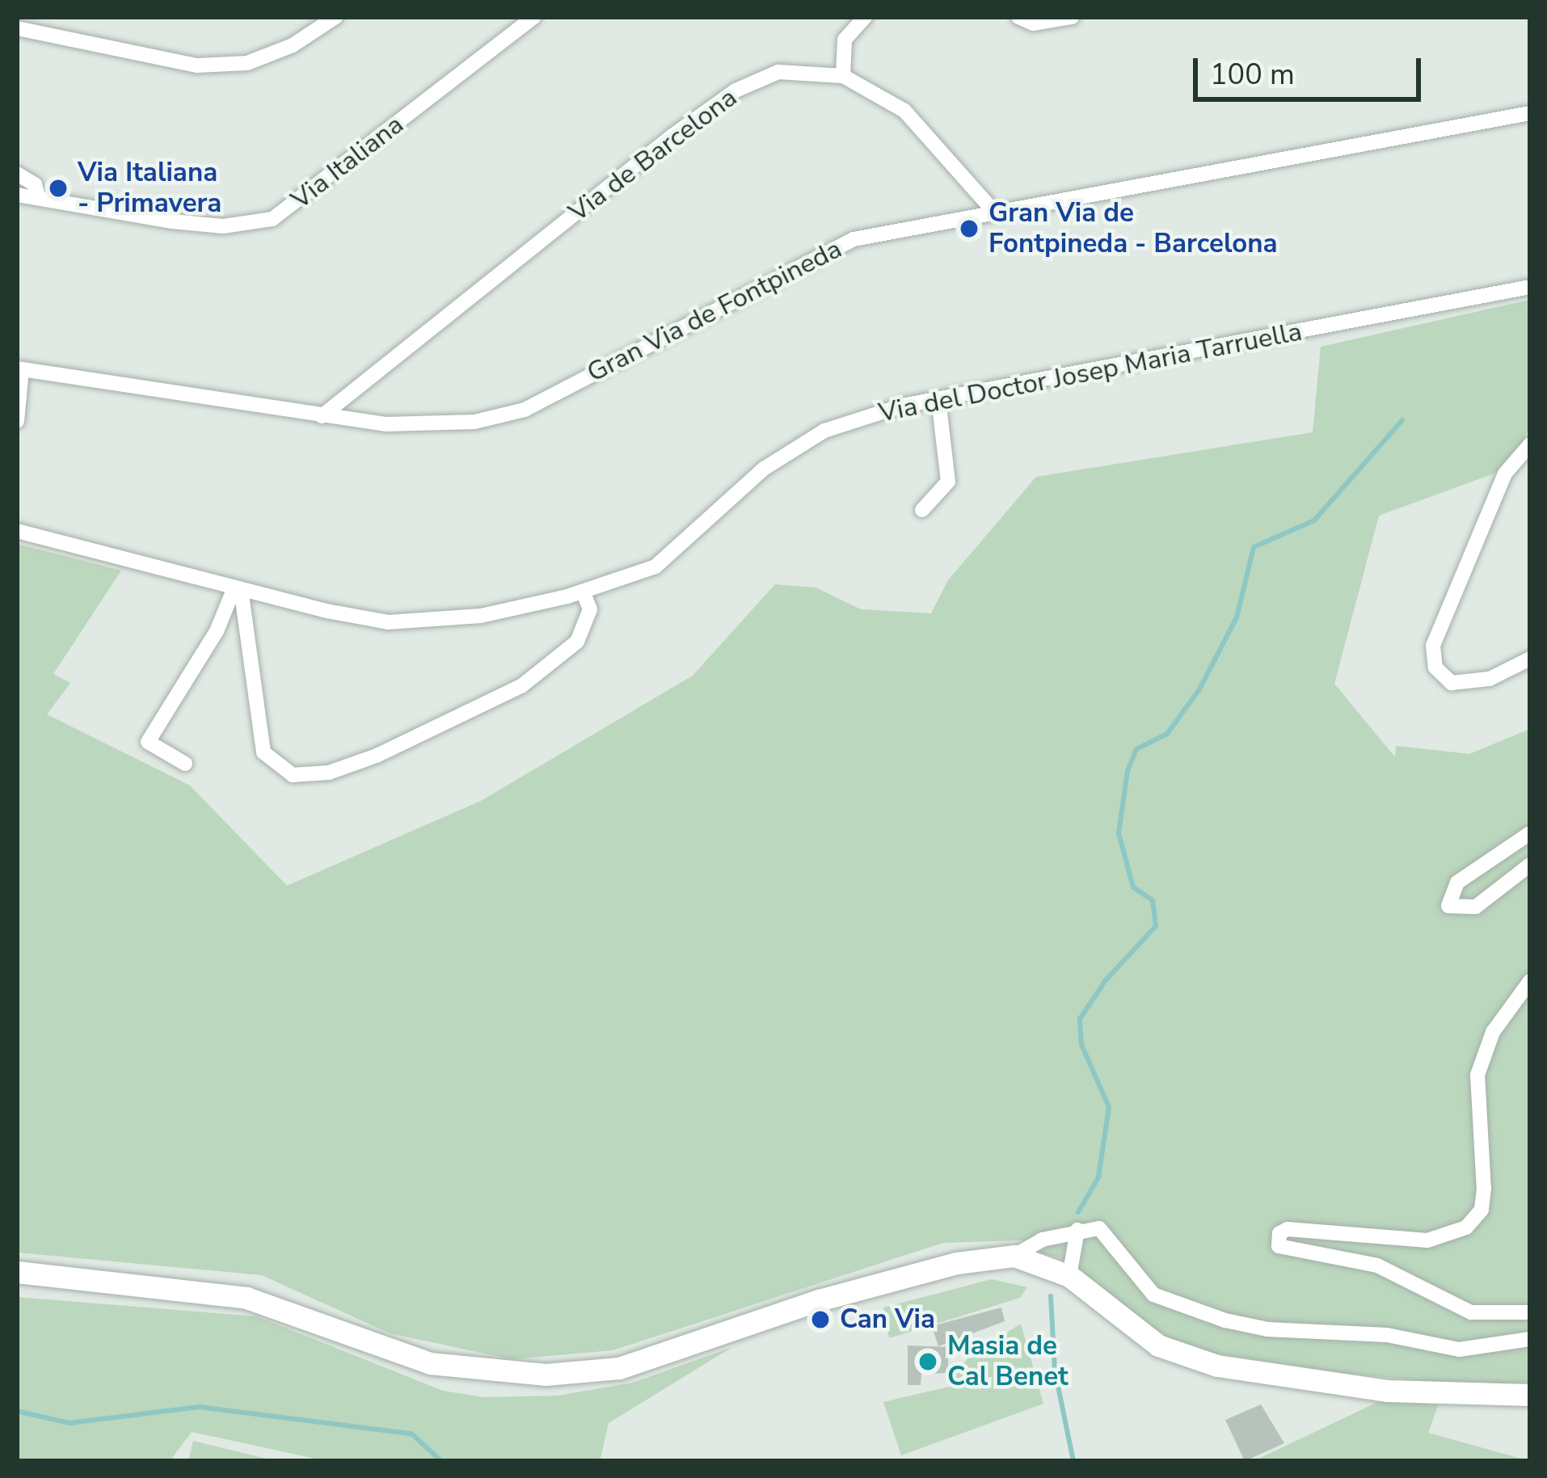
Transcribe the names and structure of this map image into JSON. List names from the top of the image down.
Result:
{
  "streets": {
    "street": [
      "Via de Barcelona",
      "Via Italiana",
      "Gran Via de Fontpineda",
      "Via del Doctor Josep Maria Tarruella"
    ]
  },
  "crossings": [
    ["Via de Barcelona", "Gran Via de Fontpineda"]
  ],
  "places": [
    "Via Italiana - Primavera",
    "Gran Via de Fontpineda - Barcelona",
    "Can Via",
    "Masia de Cal Benet"
  ],
  "scale_bar": "100 m"
}
